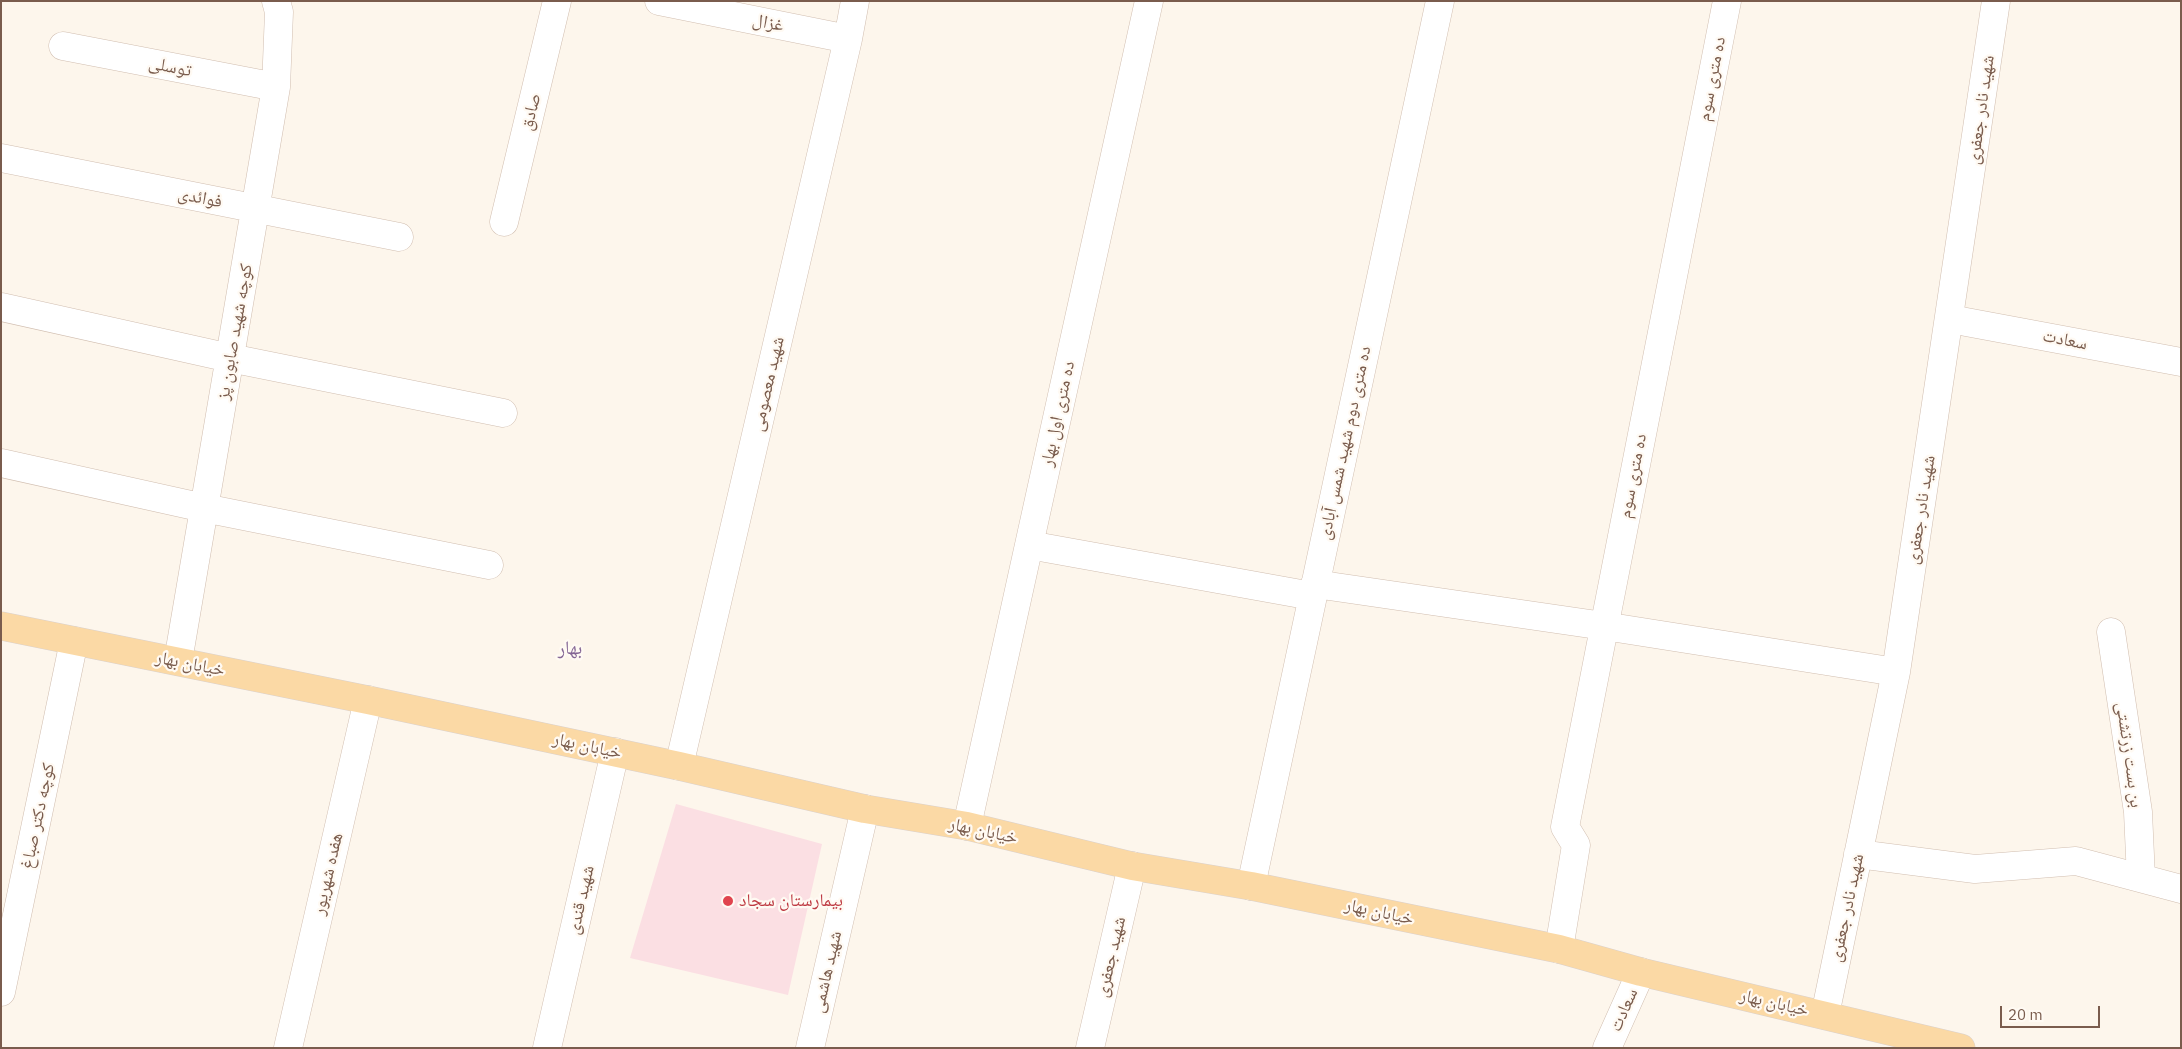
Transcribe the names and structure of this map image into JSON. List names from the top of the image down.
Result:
{
  "streets": {
    "main road": ["خیابان بهار"],
    "street": [
      "غزال",
      "توسلی",
      "ده متری سوم",
      "شهید نادر جعفری",
      "صادق",
      "فوائدی",
      "کوچه شهید صابون پز",
      "سعادت",
      "شهید معصومی",
      "ده متری اول بهار",
      "ده متری دوم شهید شمس آبادی",
      "بن بست زرتشتی",
      "کوچه دکتر صباغ",
      "هفده شهریور",
      "شهید قندی",
      "شهید جعفری",
      "شهید هاشمی"
    ]
  },
  "crossings": [
    ["غزال", "شهید معصومی"],
    ["توسلی", "کوچه شهید صابون پز"],
    ["ده متری سوم", "خیابان بهار"],
    ["شهید نادر جعفری", "سعادت"],
    ["شهید نادر جعفری", "خیابان بهار"],
    ["فوائدی", "کوچه شهید صابون پز"],
    ["کوچه شهید صابون پز", "خیابان بهار"],
    ["سعادت", "خیابان بهار"],
    ["شهید معصومی", "خیابان بهار"],
    ["ده متری اول بهار", "خیابان بهار"],
    ["ده متری دوم شهید شمس آبادی", "خیابان بهار"],
    ["خیابان بهار", "کوچه دکتر صباغ"],
    ["خیابان بهار", "هفده شهریور"],
    ["خیابان بهار", "شهید قندی"],
    ["خیابان بهار", "شهید جعفری"],
    ["خیابان بهار", "شهید هاشمی"]
  ],
  "districts": ["بهار"],
  "places": ["بیمارستان سجاد"],
  "scale_bar": "20 m"
}
